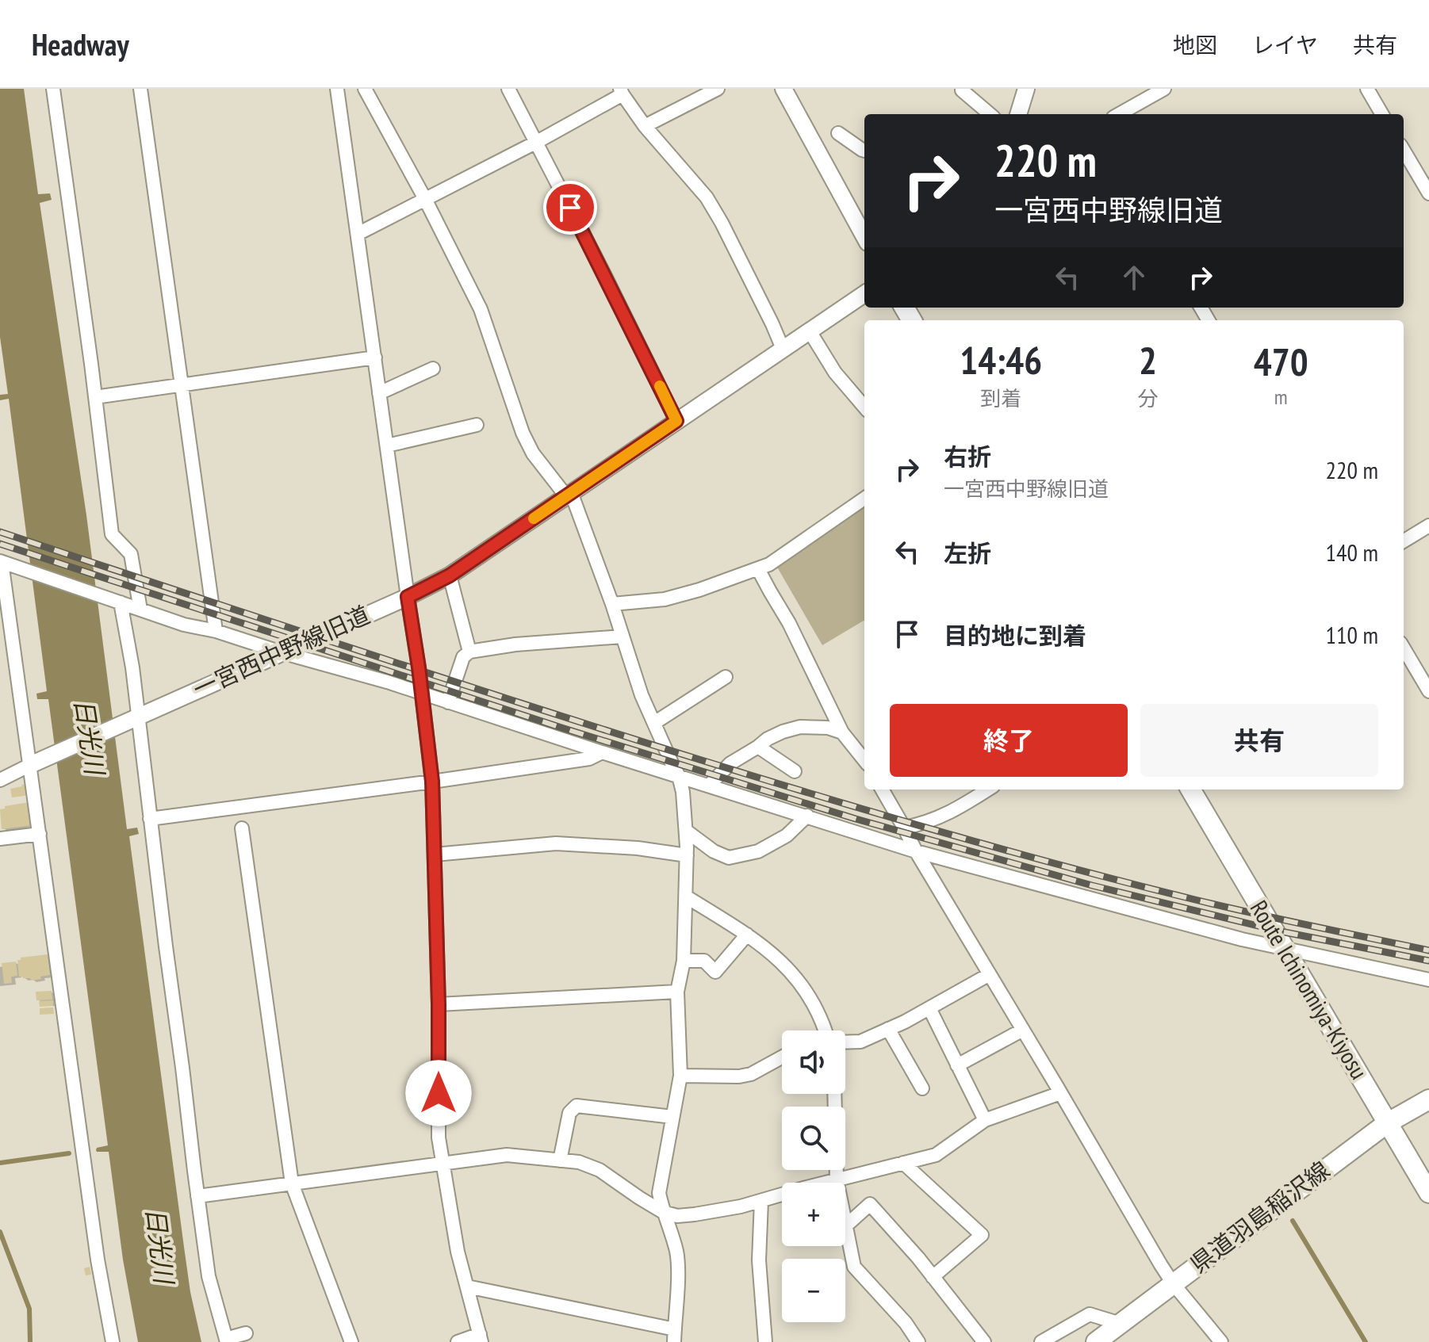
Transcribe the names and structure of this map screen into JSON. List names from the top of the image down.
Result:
{
  "streets": {
    "main road": ["Route Ichinomiya-Kiyosu", "県道羽島稲沢線"],
    "street": ["一宮西中野線旧道"]
  },
  "crossings": [
    ["Route Ichinomiya-Kiyosu", "県道羽島稲沢線"]
  ],
  "water": ["日光川"],
  "page": {
    "header": "Headway",
    "nav": ["地図", "レイヤ", "共有"],
    "turn": ["220 m", "一宮西中野線旧道"],
    "eta": [
      "14:46",
      "到着",
      "2",
      "分",
      "470",
      "m"
    ],
    "list": [
      {
        "name": "右折",
        "note": "一宮西中野線旧道",
        "value": "220 m"
      },
      {
        "name": "左折",
        "value": "140 m"
      },
      {
        "name": "目的地に到着",
        "value": "110 m"
      }
    ],
    "buttons": ["終了", "共有"],
    "map_buttons": ["+", "−"]
  }
}
